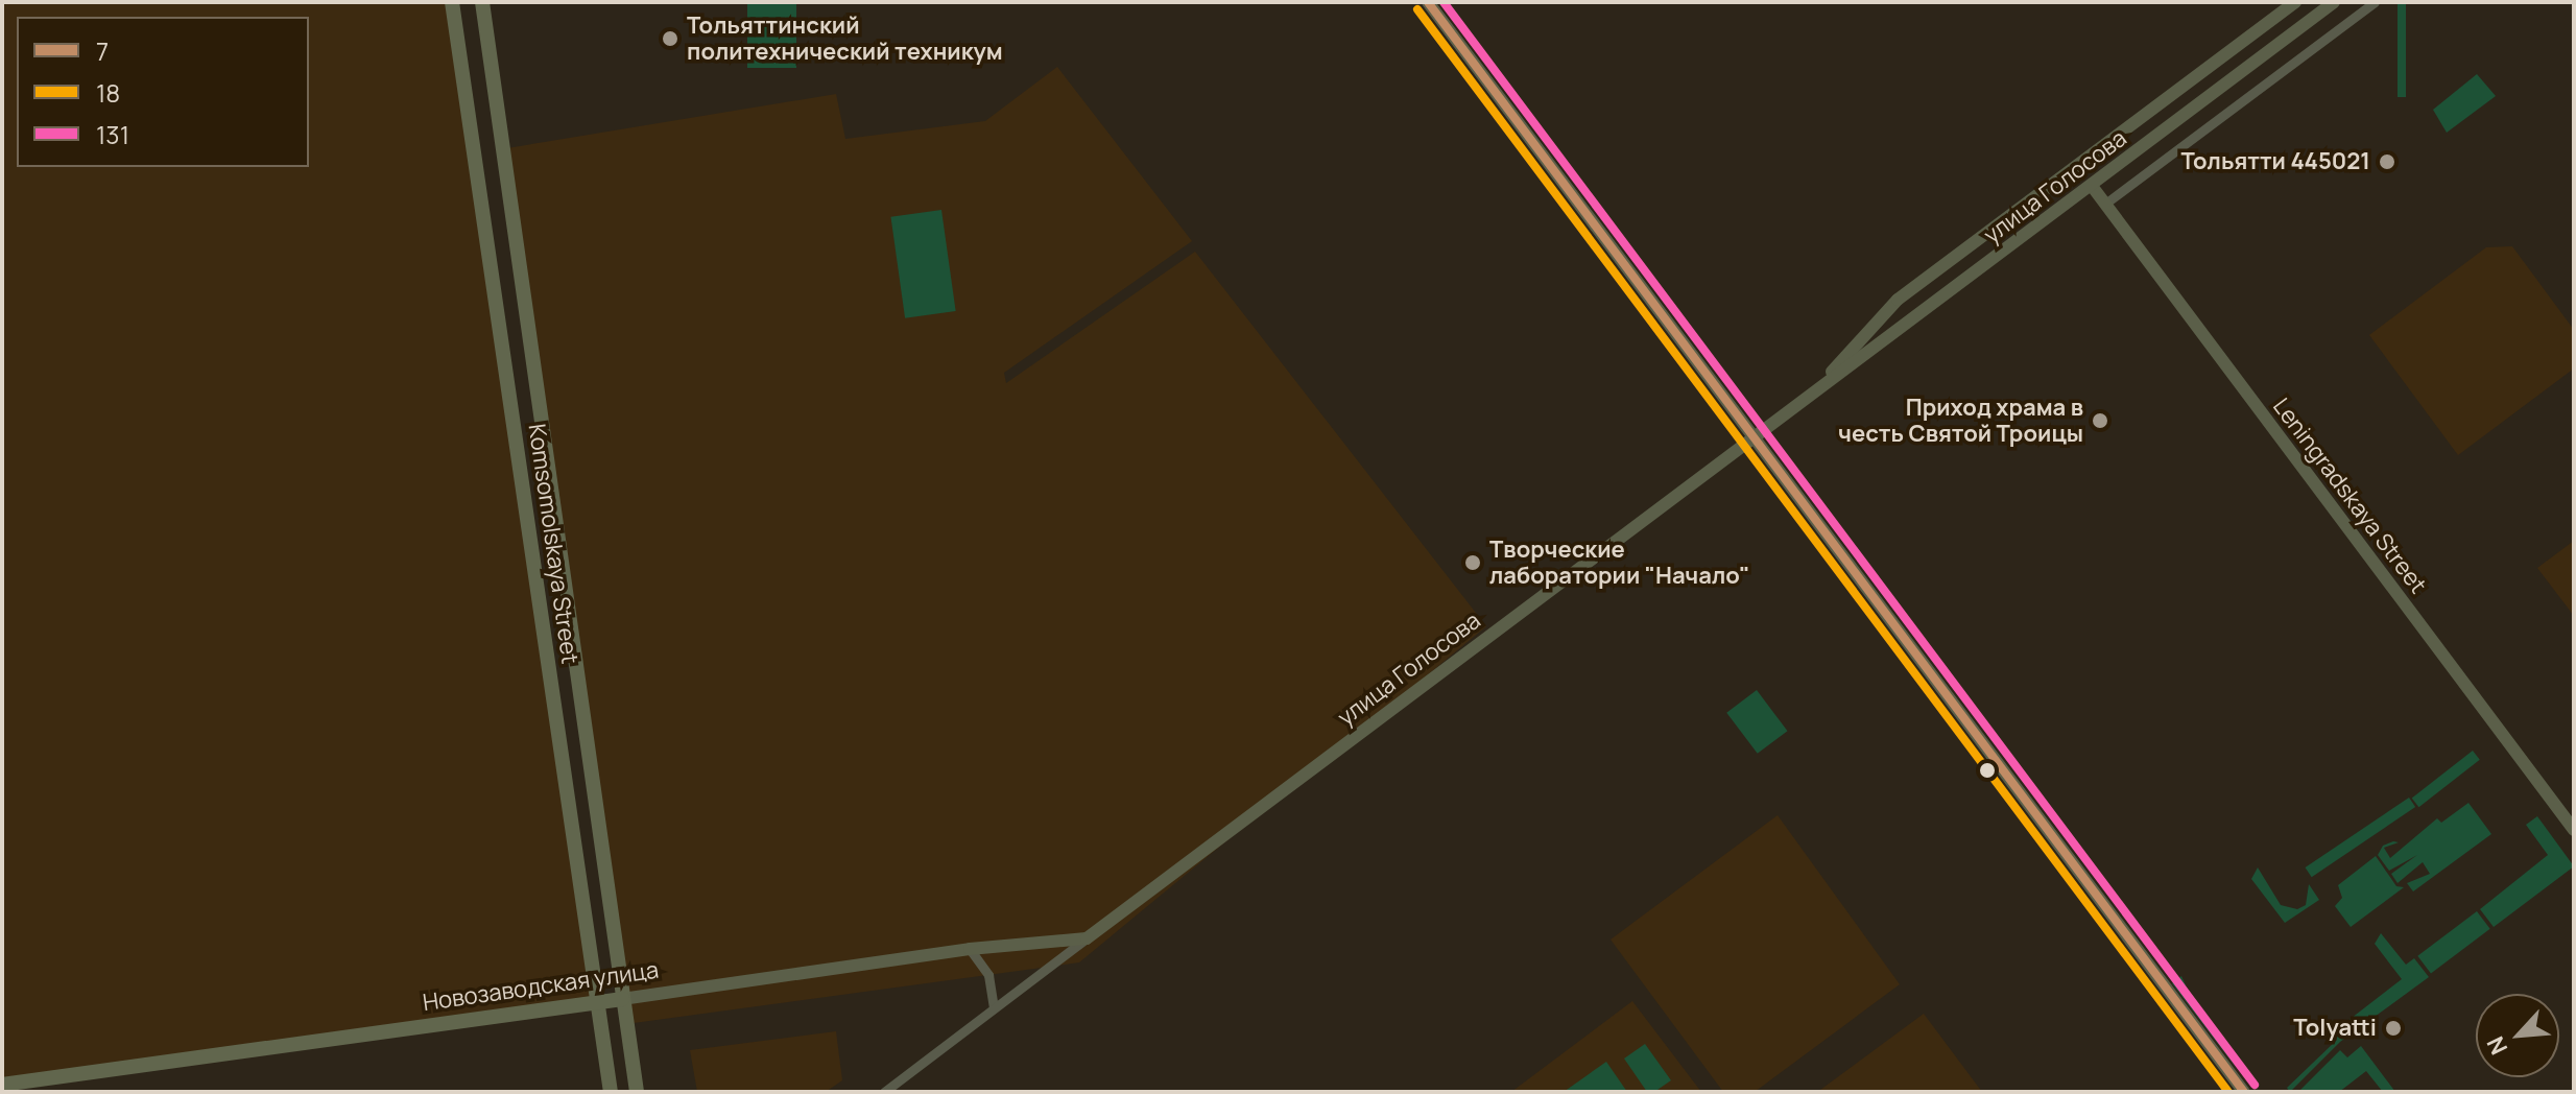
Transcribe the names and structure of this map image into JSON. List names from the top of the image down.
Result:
{
  "streets": {
    "main road": [
      "улица Голосова",
      "Leningradskaya Street",
      "Komsomolskaya Street",
      "Новозаводская улица"
    ]
  },
  "crossings": [
    ["улица Голосова", "Leningradskaya Street"],
    ["улица Голосова", "Новозаводская улица"],
    ["Komsomolskaya Street", "Новозаводская улица"]
  ],
  "places": [
    "Тольяттинский политехнический техникум",
    "Тольятти 445021",
    "Приход храма в честь Святой Троицы",
    "Творческие лаборатории \"Начало\"",
    "Tolyatti"
  ],
  "lines": ["transit line 7", "transit line 131", "transit line 18"],
  "legend": ["7", "18", "131"],
  "north": "bottom left"
}
